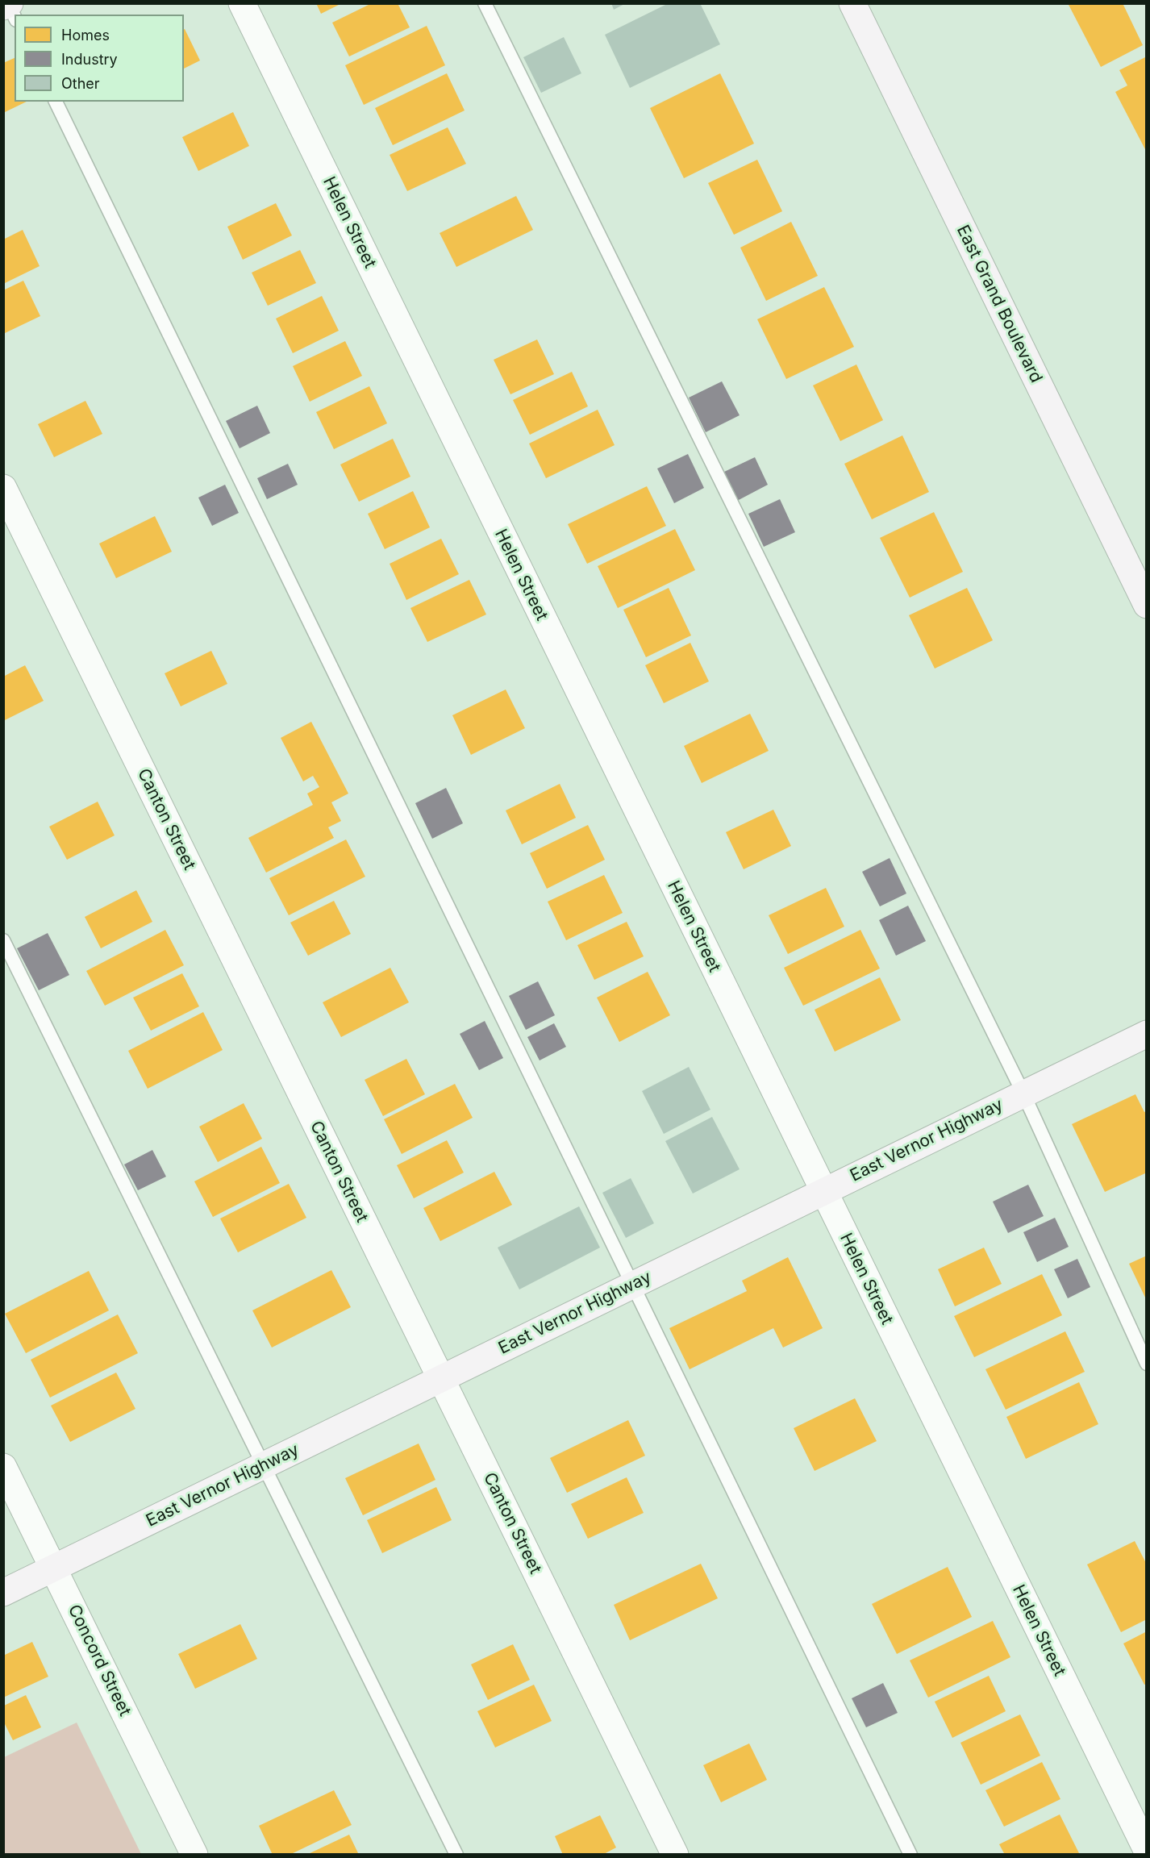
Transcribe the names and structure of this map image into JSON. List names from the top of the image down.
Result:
{
  "streets": {
    "street": [
      "Helen Street",
      "East Grand Boulevard",
      "Canton Street",
      "East Vernor Highway",
      "Concord Street"
    ]
  },
  "crossings": [
    ["Helen Street", "East Vernor Highway"],
    ["Canton Street", "East Vernor Highway"],
    ["East Vernor Highway", "Concord Street"]
  ],
  "legend": ["Homes", "Industry", "Other"]
}
